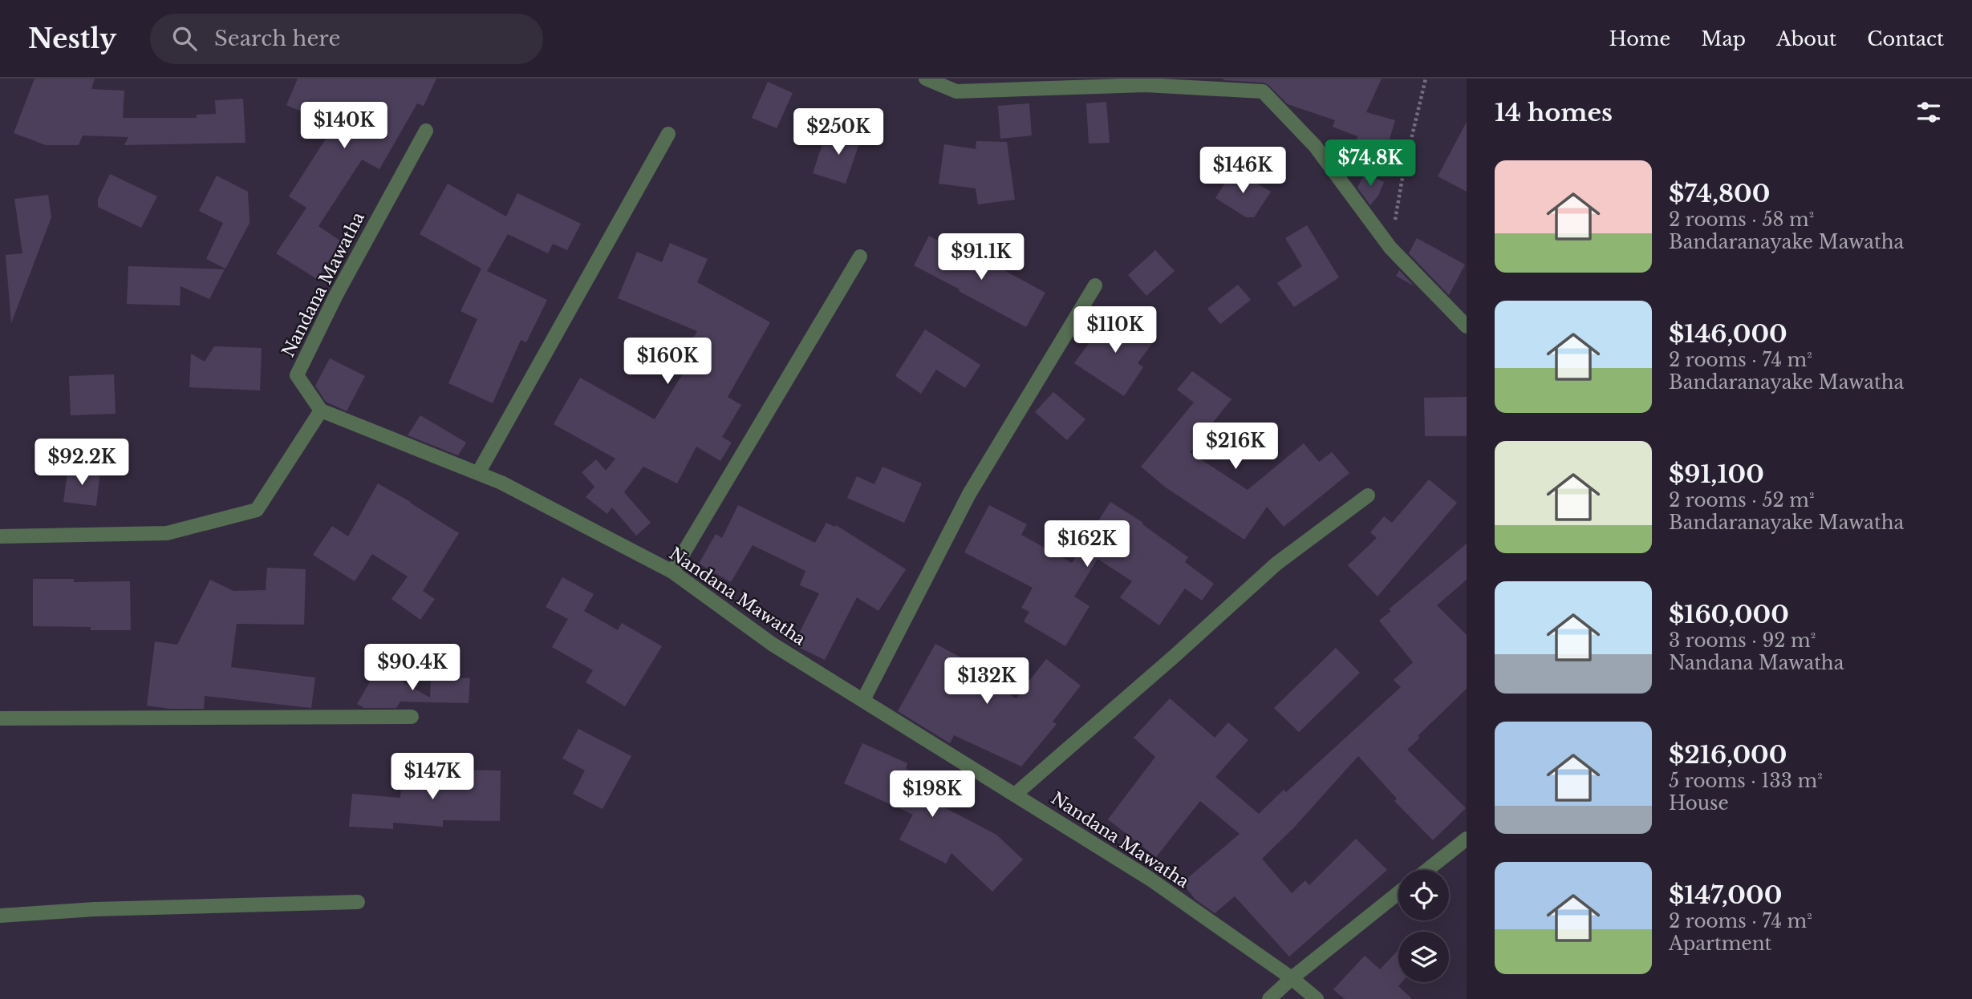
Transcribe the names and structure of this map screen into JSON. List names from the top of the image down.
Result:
{
  "streets": {
    "street": ["Nandana Mawatha"]
  },
  "page": {
    "header": "Nestly",
    "search": "Search here",
    "nav": [
      "Home",
      "Map",
      "About",
      "Contact"
    ],
    "heading": "14 homes",
    "price": [
      "$140K",
      "$250K",
      "$74.8K",
      "$146K",
      "$91.1K",
      "$110K",
      "$160K",
      "$216K",
      "$92.2K",
      "$162K",
      "$90.4K",
      "$132K",
      "$147K",
      "$198K"
    ],
    "list": [
      {
        "name": "$74,800",
        "note": "2 rooms · 58 m² · Bandaranayake Mawatha"
      },
      {
        "name": "$146,000",
        "note": "2 rooms · 74 m² · Bandaranayake Mawatha"
      },
      {
        "name": "$91,100",
        "note": "2 rooms · 52 m² · Bandaranayake Mawatha"
      },
      {
        "name": "$160,000",
        "note": "3 rooms · 92 m² · Nandana Mawatha"
      },
      {
        "name": "$216,000",
        "note": "5 rooms · 133 m² · House"
      },
      {
        "name": "$147,000",
        "note": "2 rooms · 74 m² · Apartment"
      }
    ]
  }
}
